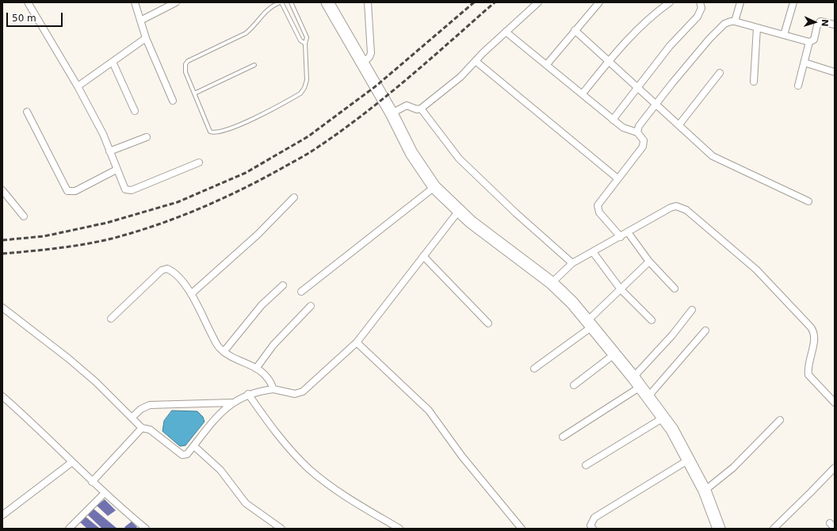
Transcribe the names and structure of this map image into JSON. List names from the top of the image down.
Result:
{
  "scale_bar": "50 m",
  "north": "right"
}
